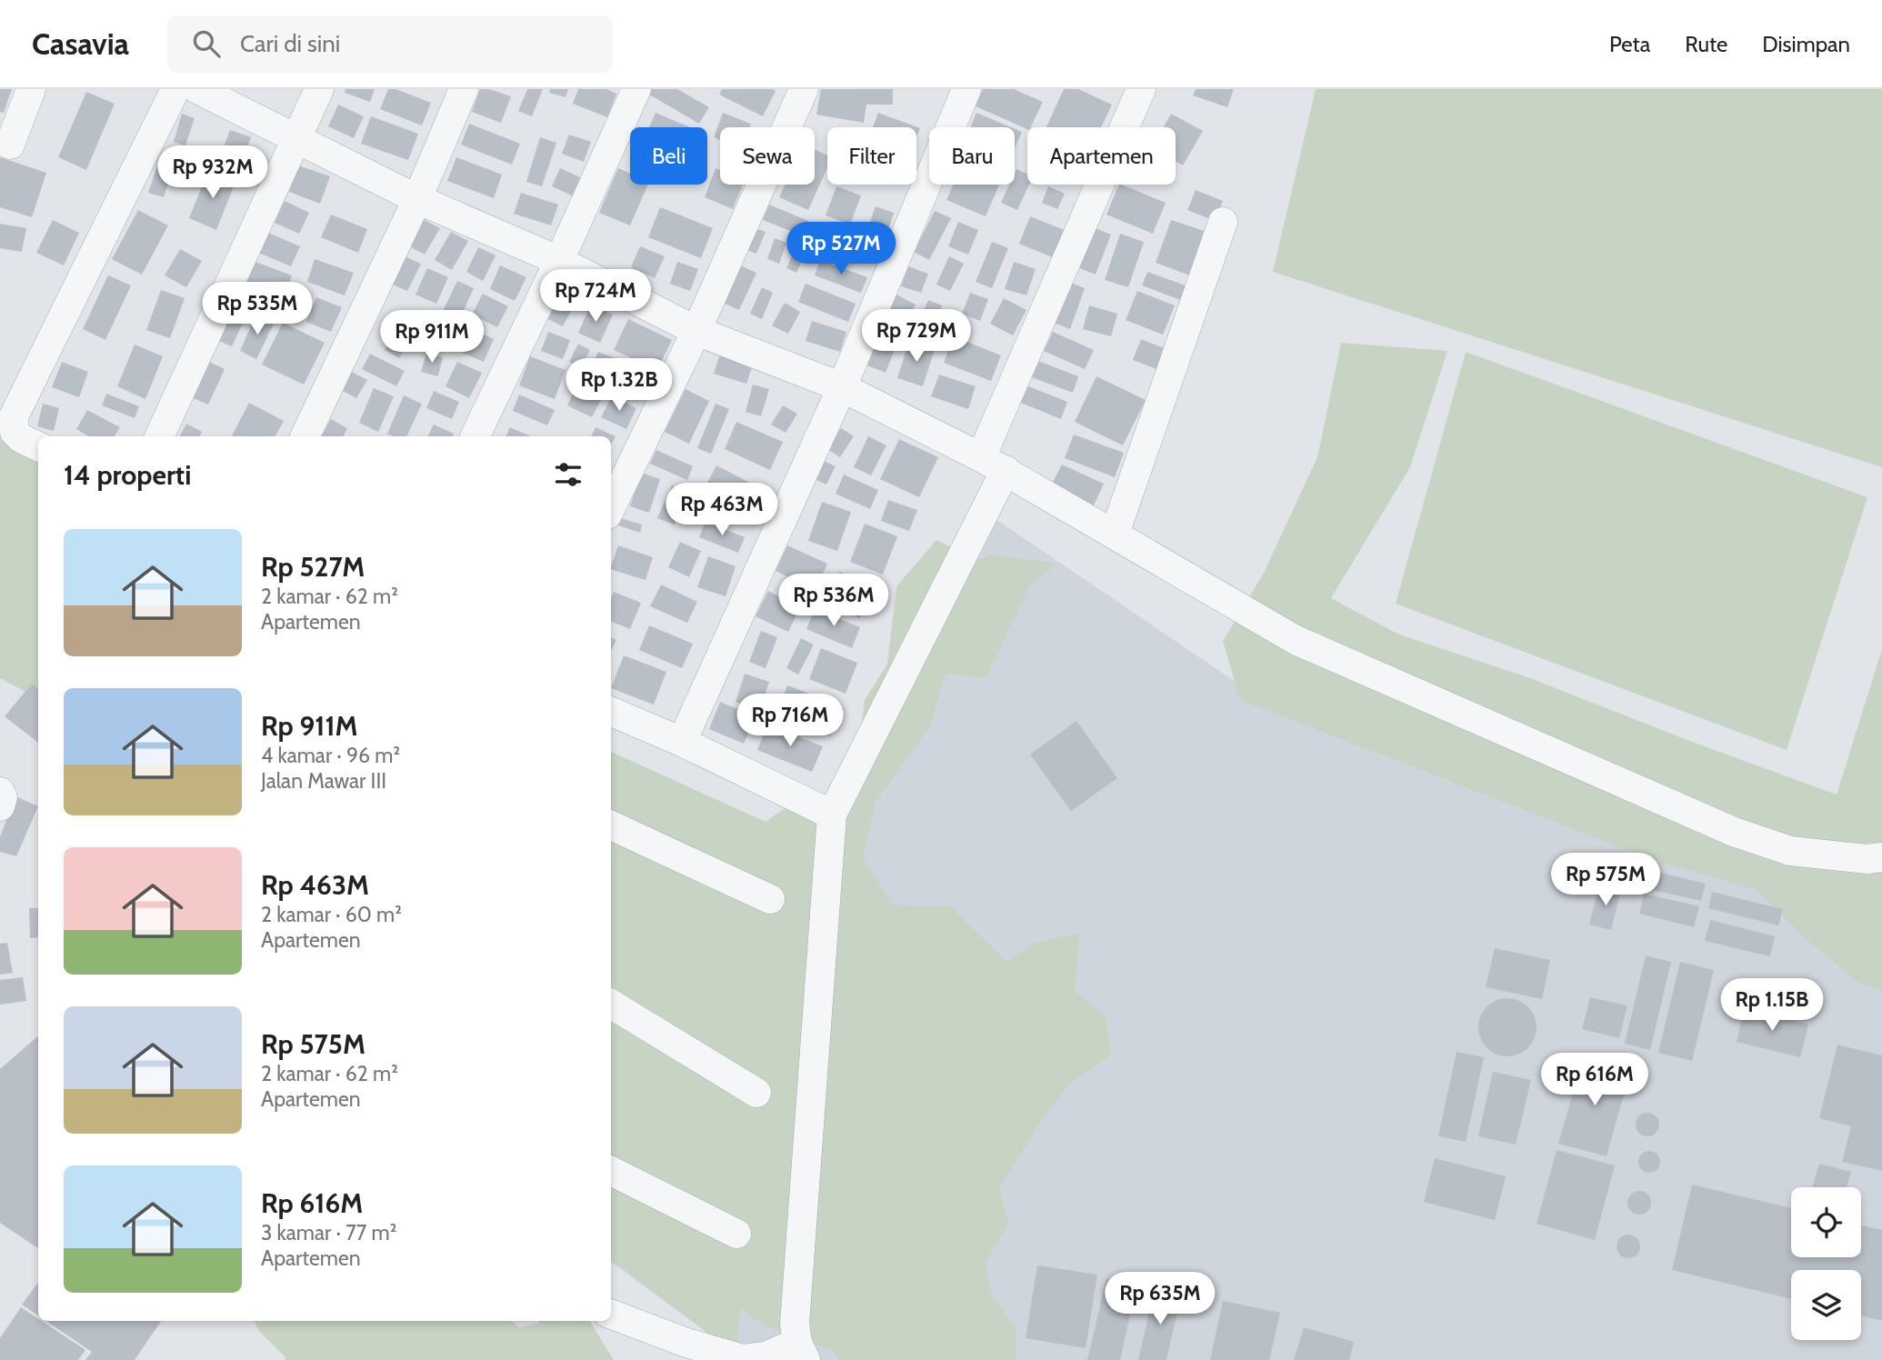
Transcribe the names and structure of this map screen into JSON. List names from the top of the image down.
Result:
{
  "page": {
    "header": "Casavia",
    "search": "Cari di sini",
    "nav": ["Peta", "Rute", "Disimpan"],
    "chip": [
      "Beli",
      "Sewa",
      "Filter",
      "Baru",
      "Apartemen"
    ],
    "price": [
      "Rp 932M",
      "Rp 527M",
      "Rp 724M",
      "Rp 535M",
      "Rp 729M",
      "Rp 911M",
      "Rp 1.32B",
      "Rp 463M",
      "Rp 536M",
      "Rp 716M",
      "Rp 575M",
      "Rp 1.15B",
      "Rp 616M",
      "Rp 635M"
    ],
    "heading": "14 properti",
    "list": [
      {
        "name": "Rp 527M",
        "note": "2 kamar · 62 m² · Apartemen"
      },
      {
        "name": "Rp 911M",
        "note": "4 kamar · 96 m² · Jalan Mawar III"
      },
      {
        "name": "Rp 463M",
        "note": "2 kamar · 60 m² · Apartemen"
      },
      {
        "name": "Rp 575M",
        "note": "2 kamar · 62 m² · Apartemen"
      },
      {
        "name": "Rp 616M",
        "note": "3 kamar · 77 m² · Apartemen"
      }
    ]
  }
}
